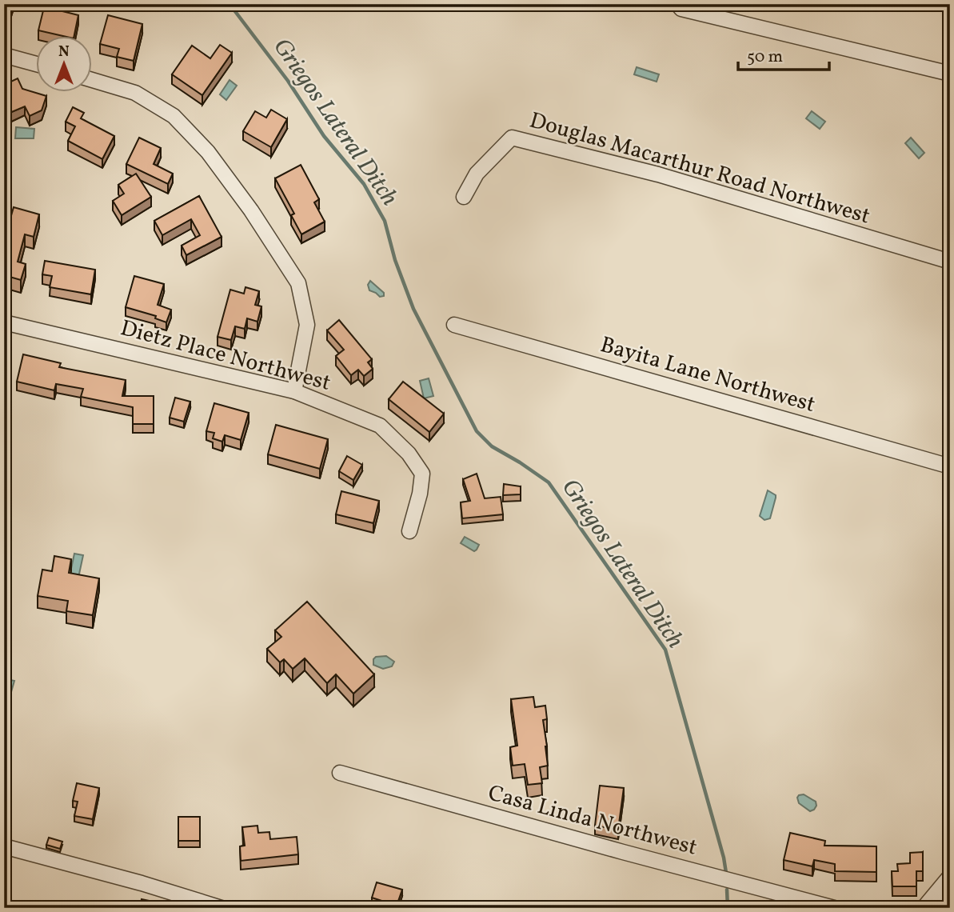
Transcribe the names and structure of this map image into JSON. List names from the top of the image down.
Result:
{
  "streets": {
    "street": [
      "Douglas Macarthur Road Northwest",
      "Dietz Place Northwest",
      "Bayita Lane Northwest",
      "Casa Linda Northwest"
    ]
  },
  "water": ["Griegos Lateral Ditch"],
  "scale_bar": "50 m",
  "north": "top"
}
